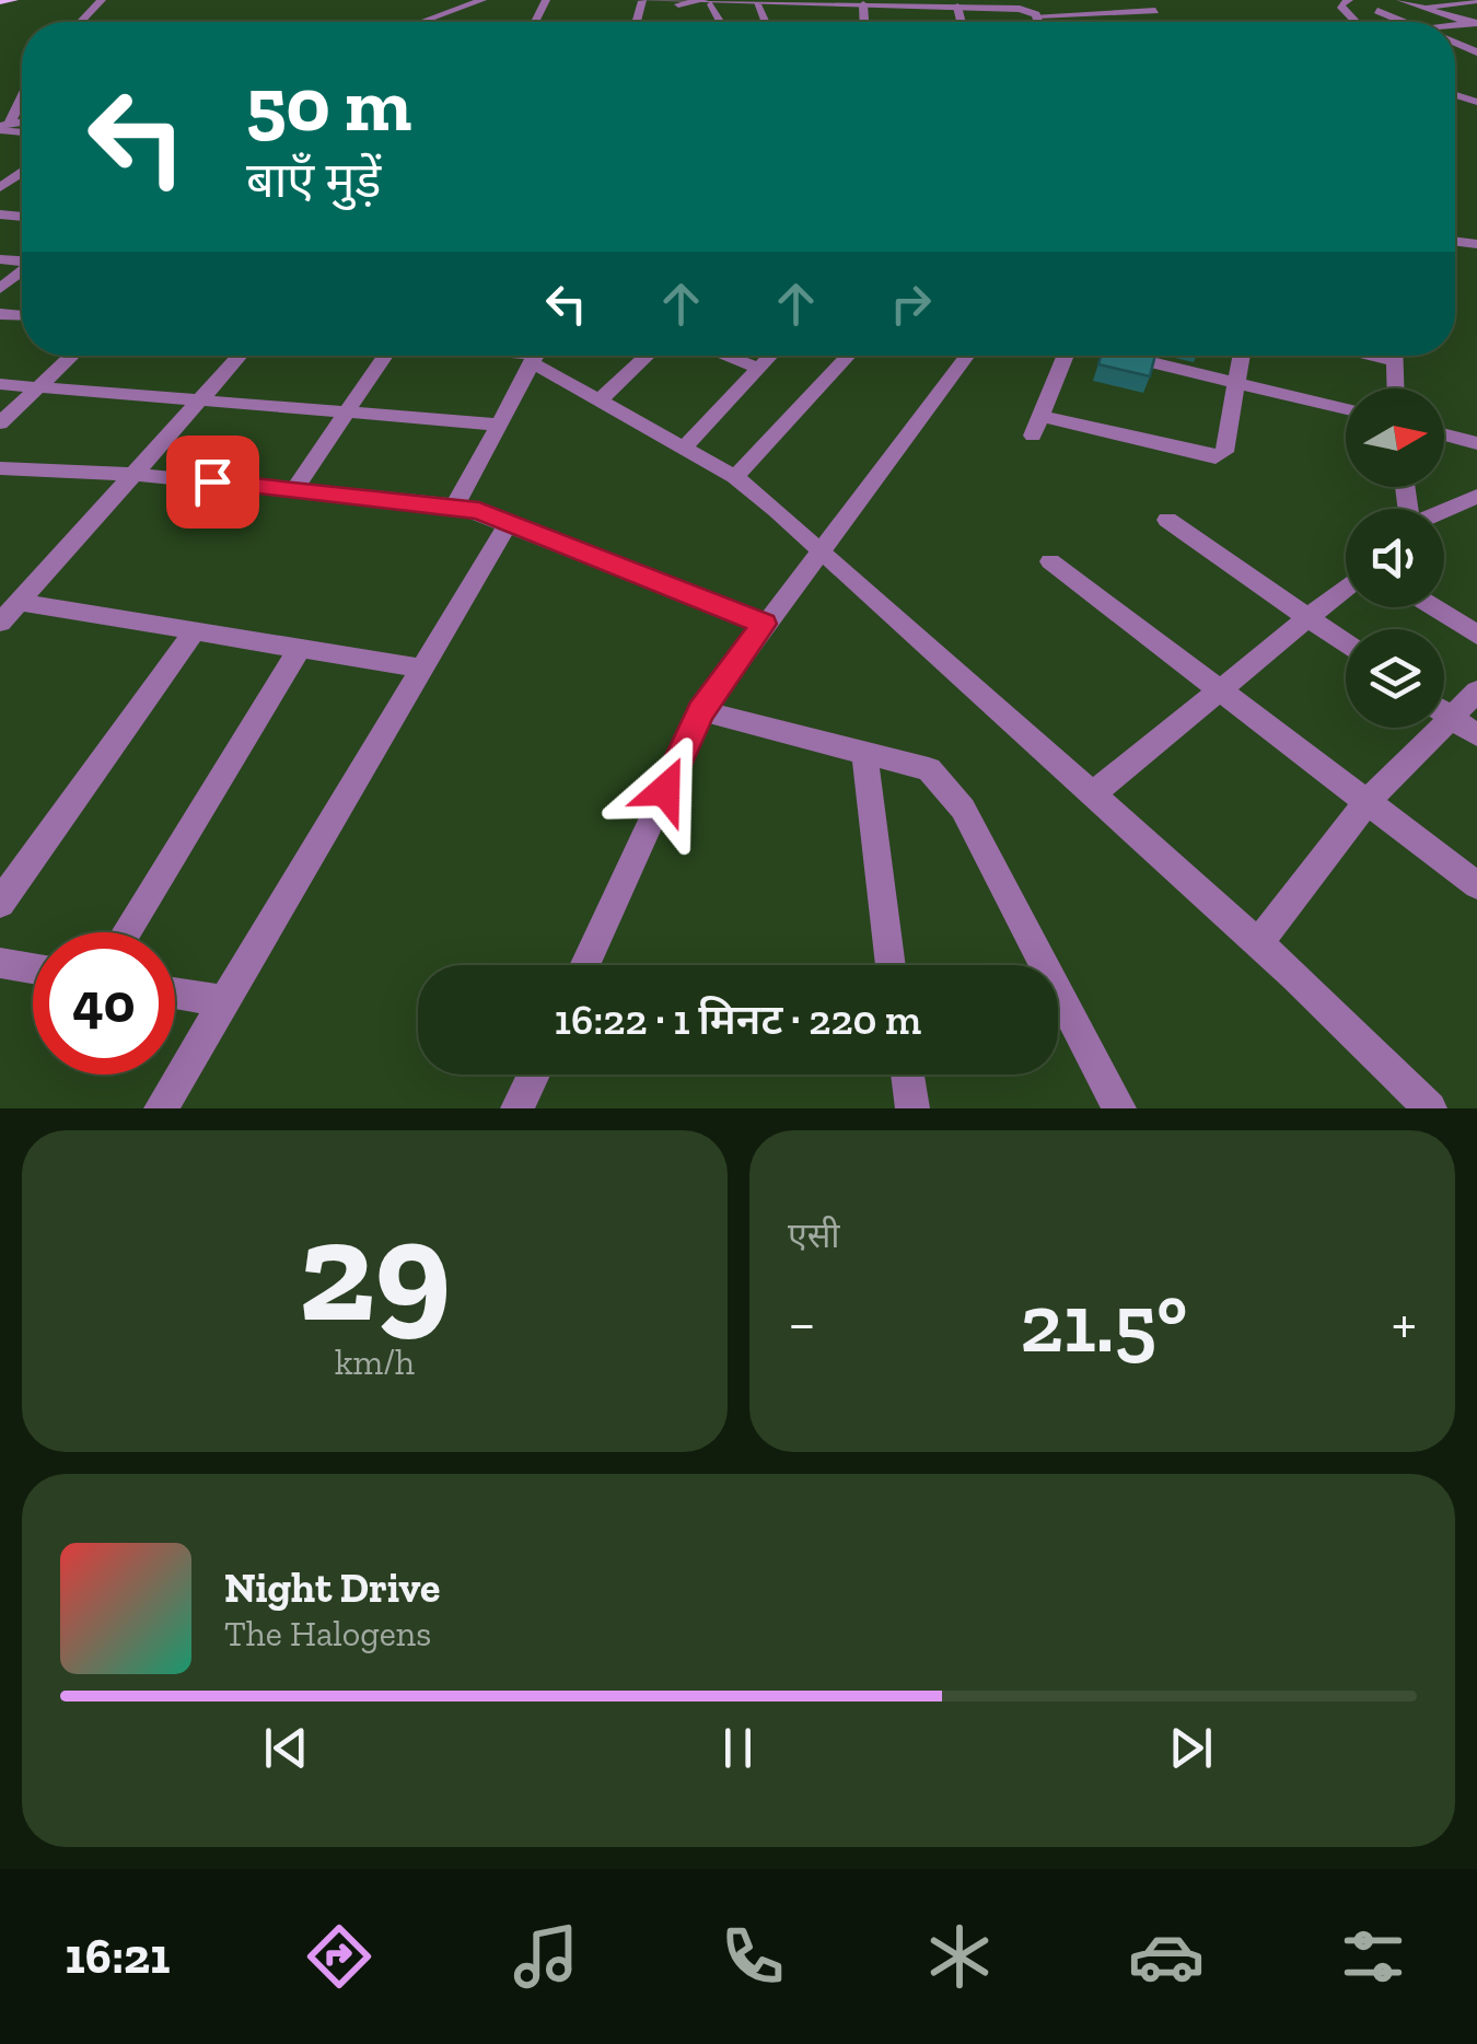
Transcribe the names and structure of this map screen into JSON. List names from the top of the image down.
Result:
{
  "north": "right",
  "page": {
    "turn": ["50 m", "बाएँ मुड़ें"],
    "limit": "40",
    "trip": "16:22 · 1 मिनट · 220 m",
    "tile": [
      ["29", "km/h"],
      "एसी"
    ],
    "heat": ["−", "21.5°", "+"],
    "song": ["Night Drive", "The Halogens"],
    "tabs": "16:21"
  }
}
